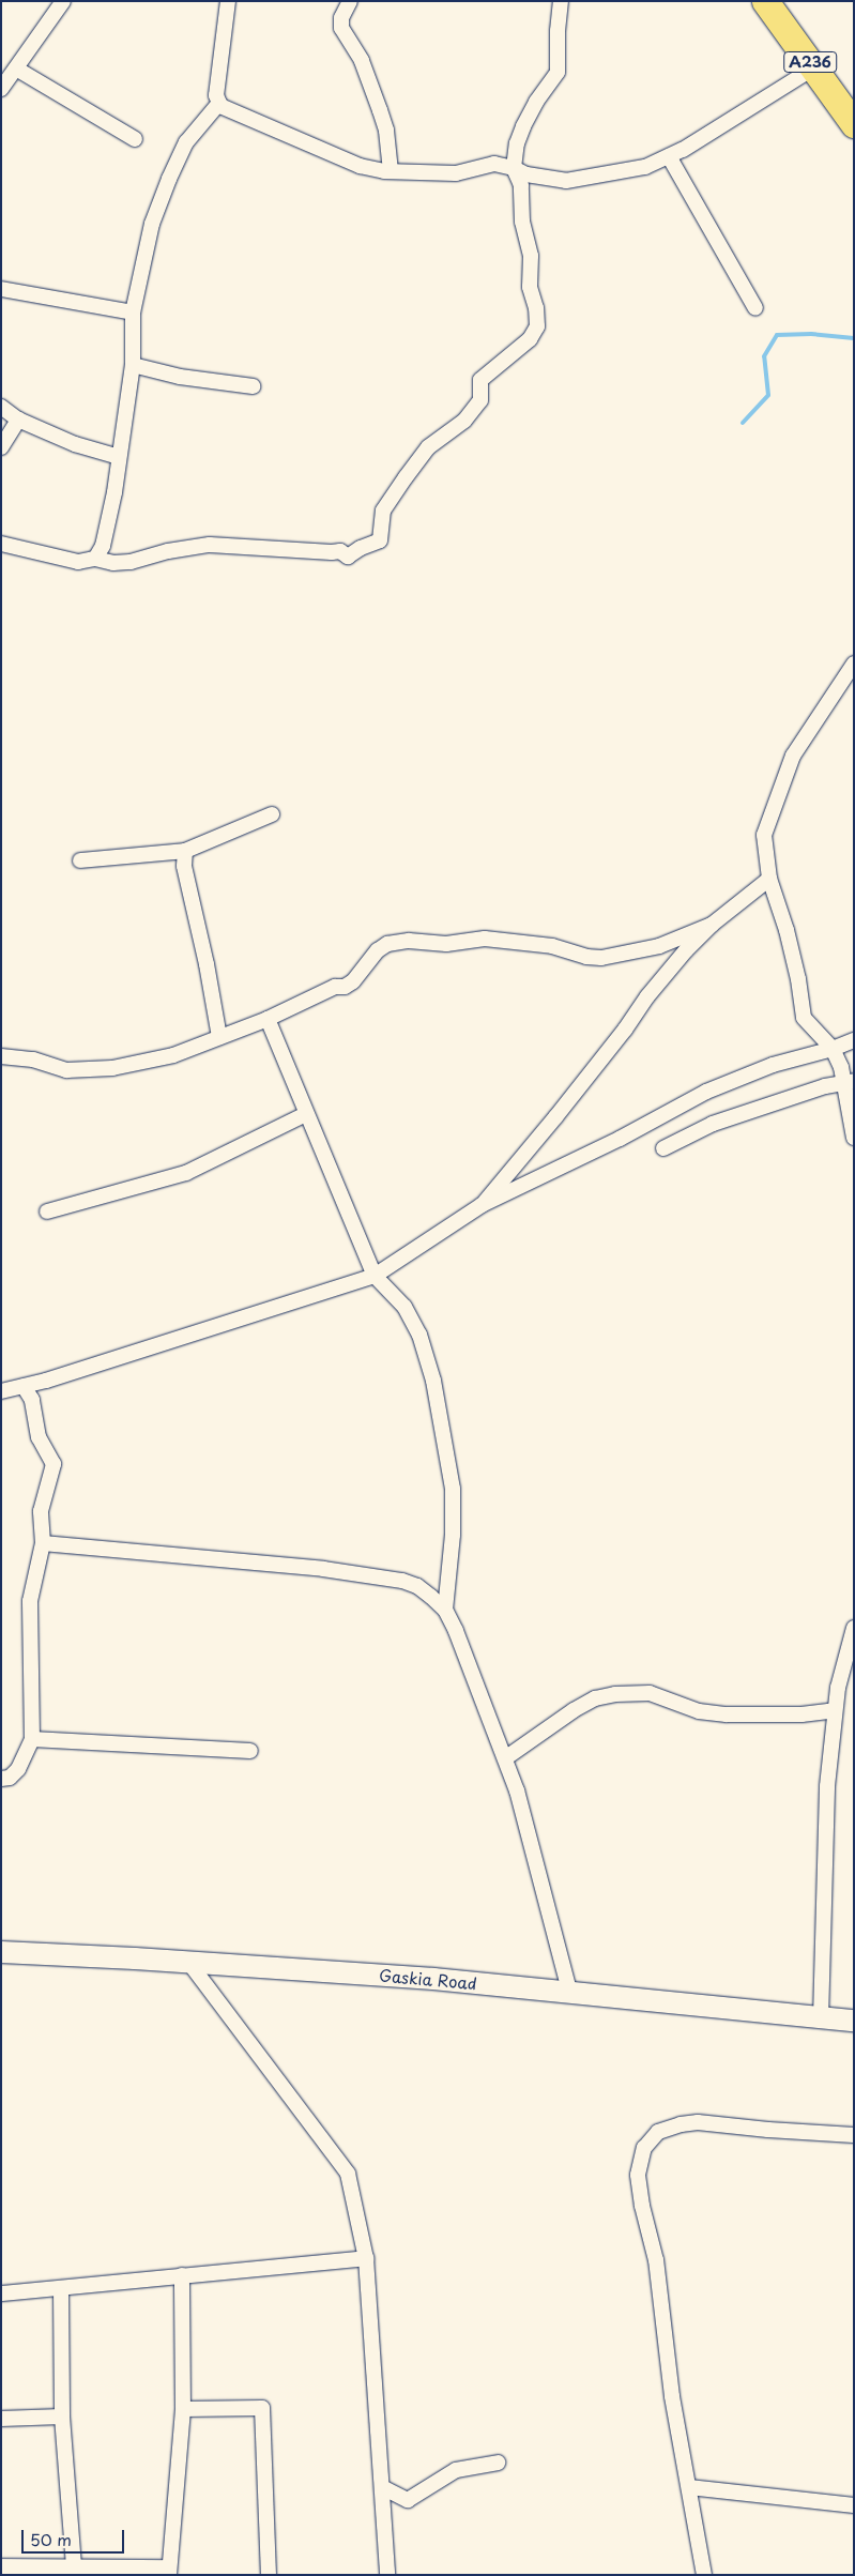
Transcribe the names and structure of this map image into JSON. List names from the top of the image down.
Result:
{
  "streets": {
    "highway": ["A236"],
    "main road": ["Gaskia Road"]
  },
  "scale_bar": "50 m"
}
